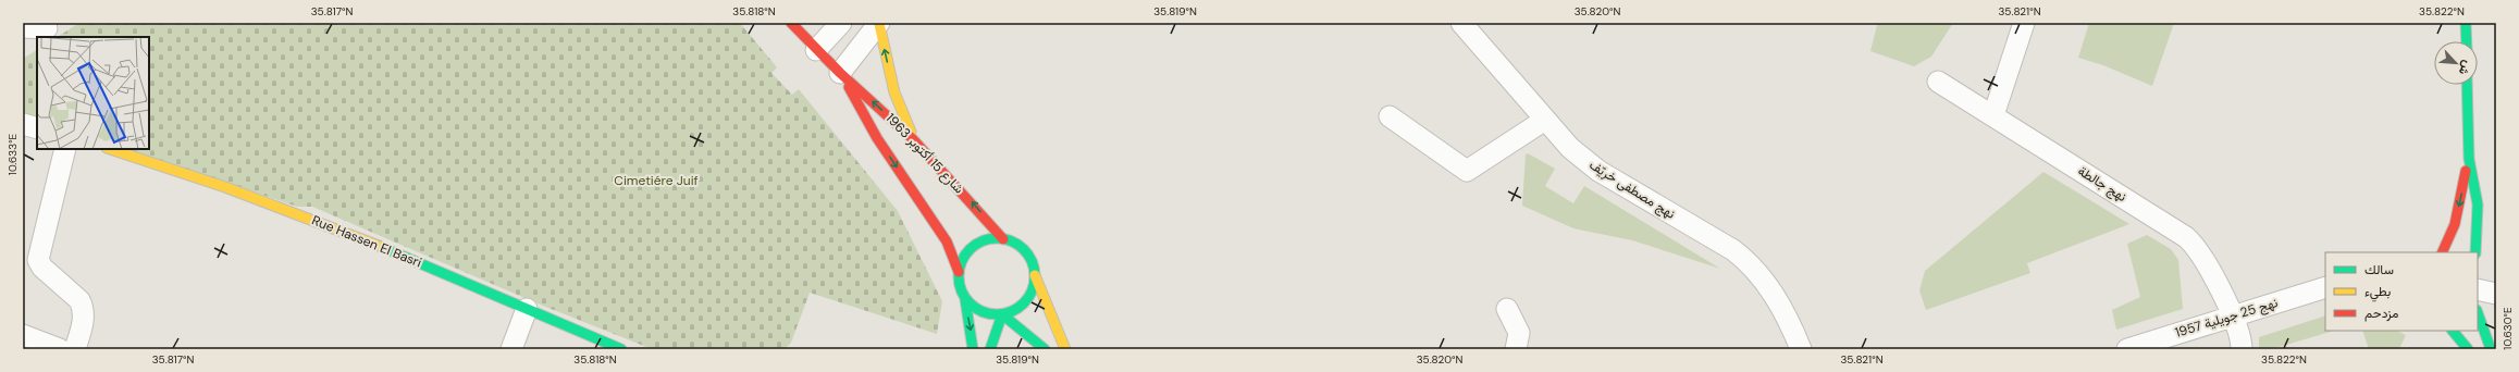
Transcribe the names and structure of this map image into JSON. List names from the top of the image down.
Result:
{
  "streets": {
    "main road": ["شارع 15 أكتوبر 1963", "Rue Hassen El Basri"],
    "street": ["نهج جالطة", "نهج مصطفى خريّف", "نهج 25 جويلية 1957"]
  },
  "crossings": [
    ["نهج جالطة", "نهج 25 جويلية 1957"]
  ],
  "parks": ["Cimetiére Juif"],
  "legend": ["سالك", "بطيء", "مزدحم"],
  "north": "bottom right",
  "coordinates": [
    "35.817°N",
    "35.818°N",
    "35.819°N",
    "35.820°N",
    "35.821°N",
    "35.822°N",
    "10.633°E",
    "10.630°E"
  ]
}
